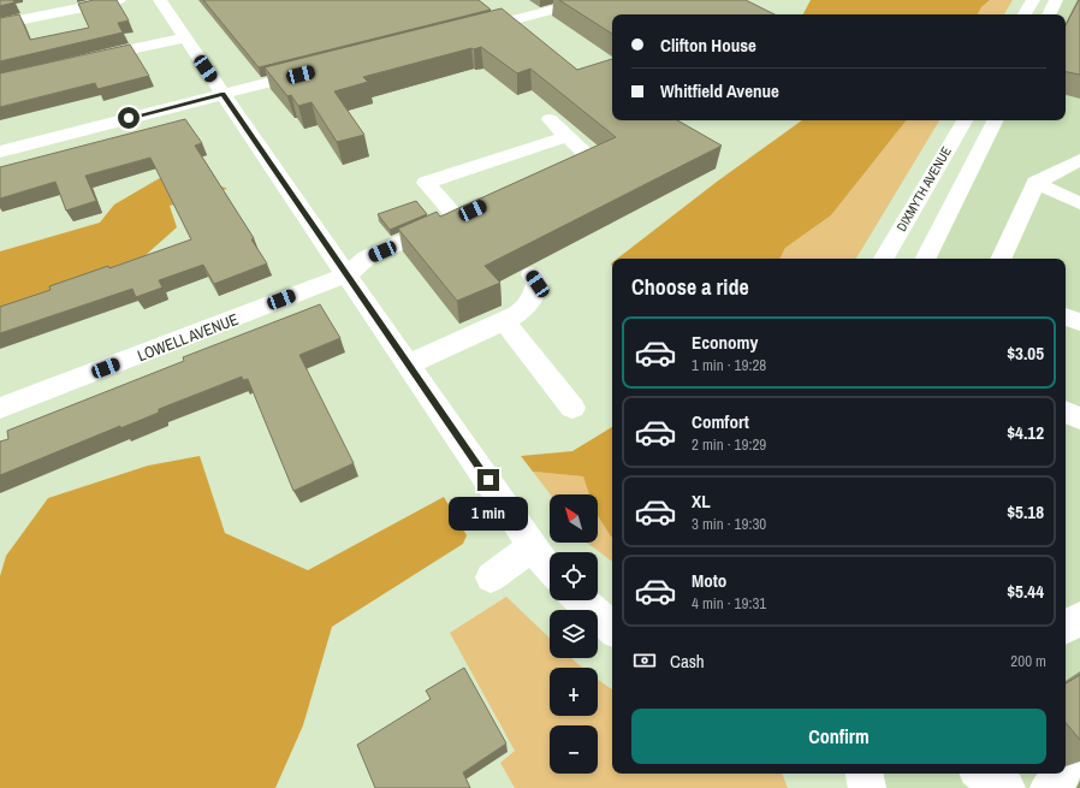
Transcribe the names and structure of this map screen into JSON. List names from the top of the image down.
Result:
{
  "streets": {
    "street": ["DIXMYTH AVENUE", "LOWELL AVENUE"]
  },
  "north": "top left",
  "page": {
    "banner": ["Clifton House", "Whitfield Avenue"],
    "heading": "Choose a ride",
    "list": [
      {
        "name": "Economy",
        "note": "1 min · 19:28",
        "value": "$3.05"
      },
      {
        "name": "Comfort",
        "note": "2 min · 19:29",
        "value": "$4.12"
      },
      {
        "name": "XL",
        "note": "3 min · 19:30",
        "value": "$5.18"
      },
      {
        "name": "Moto",
        "note": "4 min · 19:31",
        "value": "$5.44"
      }
    ],
    "map_buttons": ["+", "−"],
    "bubble": "1 min",
    "pay": ["Cash", "200 m"],
    "buttons": "Confirm"
  }
}
